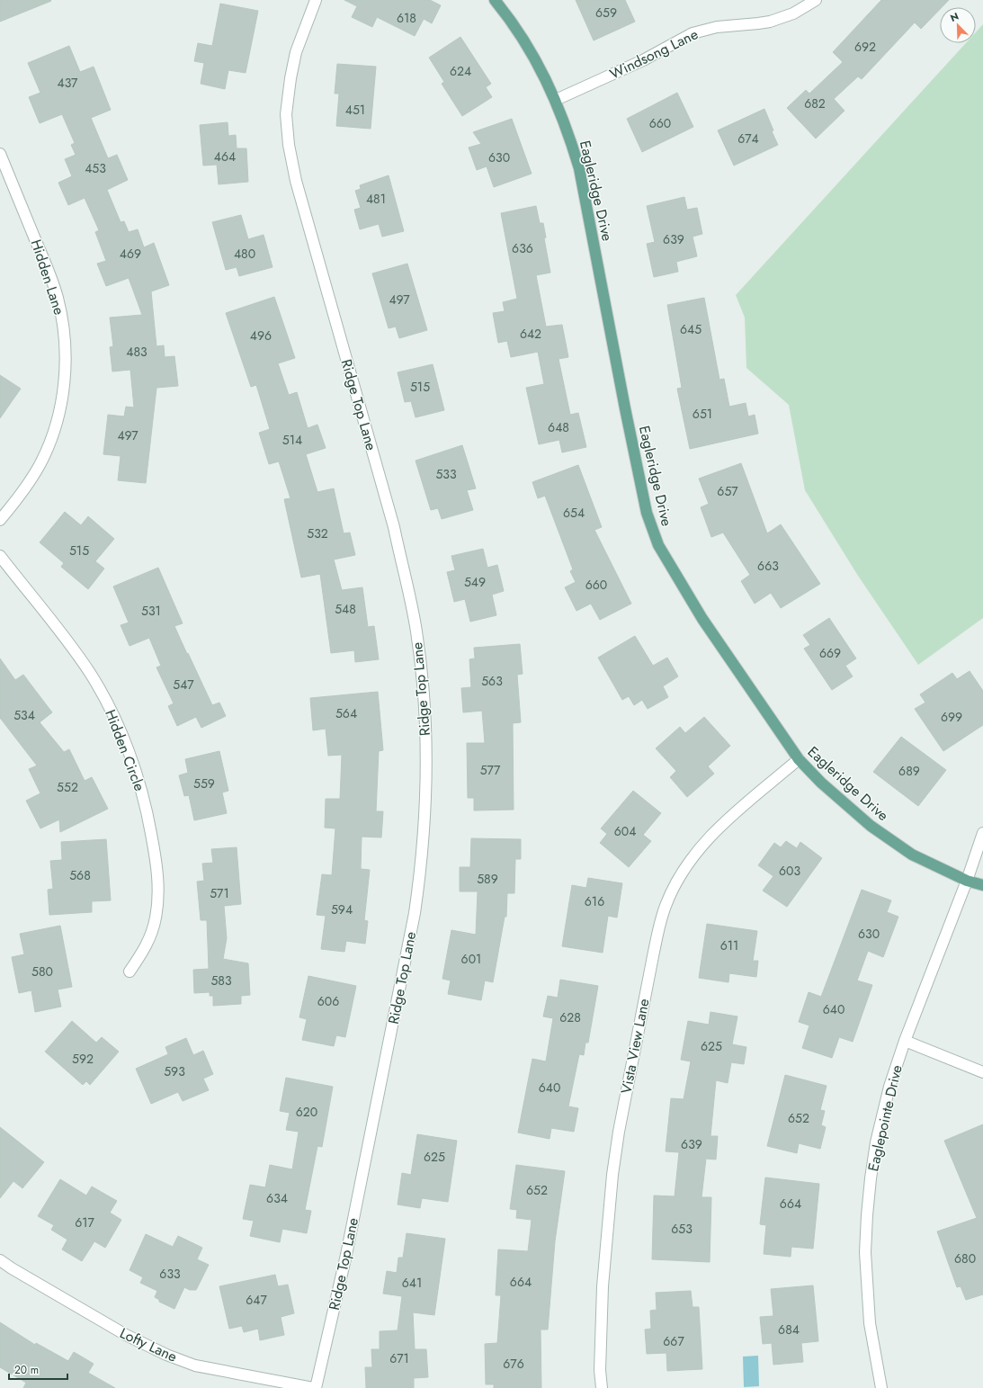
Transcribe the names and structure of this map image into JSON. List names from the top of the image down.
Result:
{
  "streets": {
    "main road": ["Eagleridge Drive"],
    "street": [
      "Windsong Lane",
      "Hidden Lane",
      "Ridge Top Lane",
      "Hidden Circle",
      "Vista View Lane",
      "Eaglepointe Drive",
      "Lofty Lane"
    ]
  },
  "crossings": [
    ["Windsong Lane", "Eagleridge Drive"],
    ["Eagleridge Drive", "Vista View Lane"],
    ["Eagleridge Drive", "Eaglepointe Drive"]
  ],
  "house_numbers": [
    "659",
    "618",
    "692",
    "624",
    "437",
    "682",
    "451",
    "660",
    "674",
    "464",
    "630",
    "453",
    "481",
    "639",
    "636",
    "469",
    "480",
    "497",
    "645",
    "642",
    "496",
    "483",
    "515",
    "651",
    "648",
    "497",
    "514",
    "533",
    "657",
    "654",
    "532",
    "515",
    "663",
    "549",
    "660",
    "548",
    "531",
    "669",
    "563",
    "547",
    "564",
    "534",
    "699",
    "577",
    "689",
    "559",
    "552",
    "604",
    "603",
    "568",
    "589",
    "571",
    "616",
    "594",
    "630",
    "611",
    "601",
    "580",
    "583",
    "606",
    "640",
    "628",
    "625",
    "592",
    "593",
    "640",
    "620",
    "652",
    "639",
    "625",
    "652",
    "634",
    "664",
    "617",
    "653",
    "680",
    "633",
    "664",
    "641",
    "647",
    "684",
    "667",
    "671",
    "676"
  ],
  "scale_bar": "20 m",
  "north": "top left"
}
